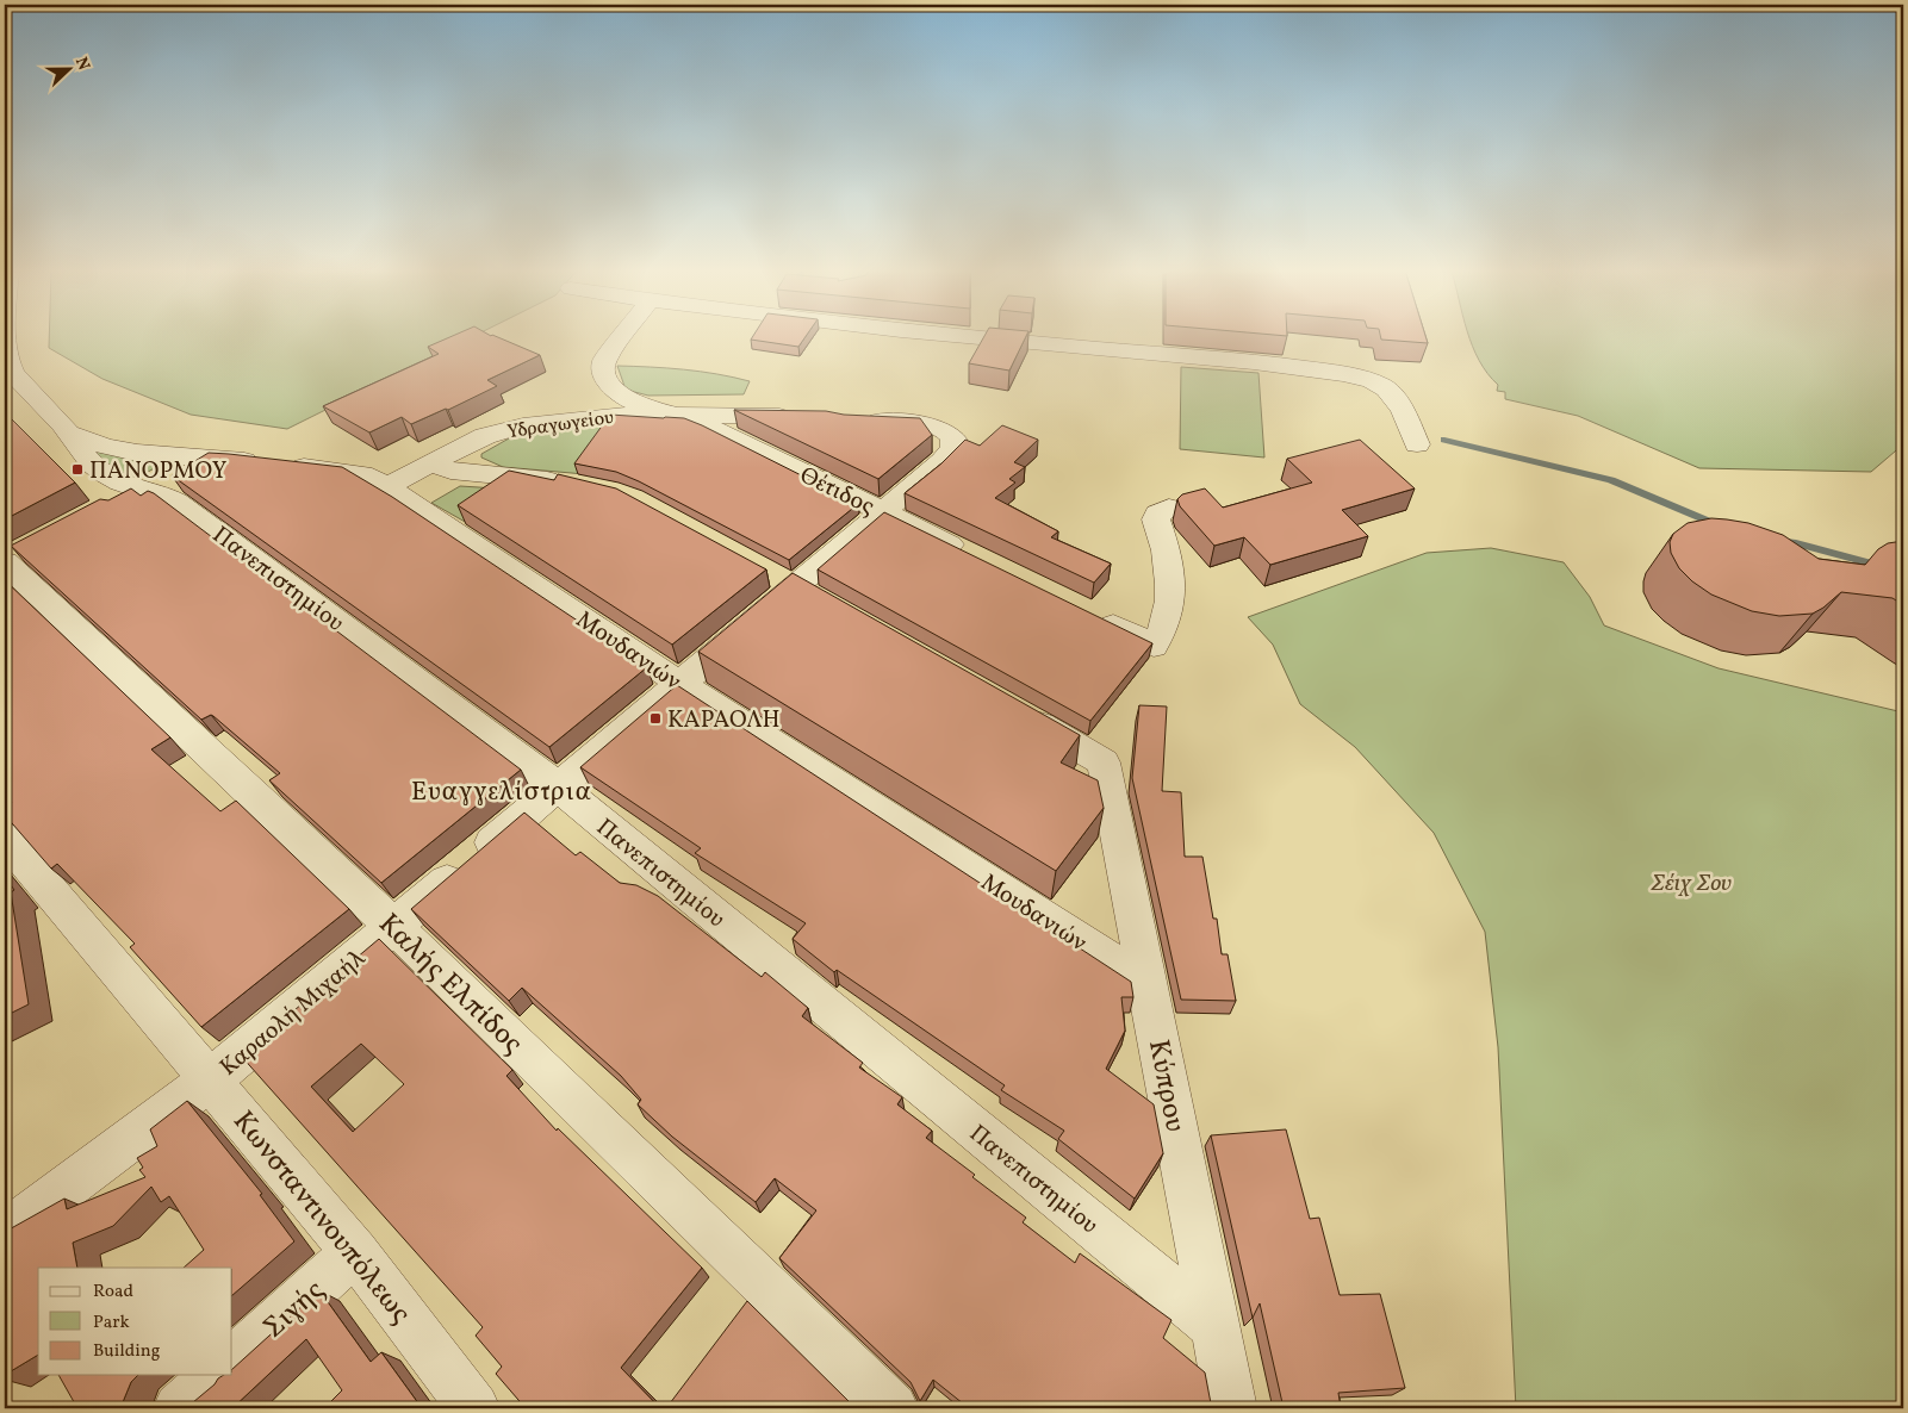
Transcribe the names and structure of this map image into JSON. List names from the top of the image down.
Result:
{
  "streets": {
    "street": [
      "Υδραγωγείου",
      "Θέτιδος",
      "Πανεπιστημίου",
      "Μουδανιών",
      "Καλής Ελπίδος",
      "Καραολή Μιχαήλ",
      "Κύπρου",
      "Κωνσταντινουπόλεως",
      "Σιγής"
    ]
  },
  "crossings": [
    ["Υδραγωγείου", "Θέτιδος"],
    ["Υδραγωγείου", "Μουδανιών"],
    ["Θέτιδος", "Καραολή Μιχαήλ"],
    ["Πανεπιστημίου", "Μουδανιών"],
    ["Πανεπιστημίου", "Καραολή Μιχαήλ"],
    ["Πανεπιστημίου", "Κύπρου"],
    ["Μουδανιών", "Καραολή Μιχαήλ"],
    ["Μουδανιών", "Κύπρου"],
    ["Καλής Ελπίδος", "Καραολή Μιχαήλ"],
    ["Καραολή Μιχαήλ", "Κωνσταντινουπόλεως"],
    ["Κωνσταντινουπόλεως", "Σιγής"]
  ],
  "districts": ["Ευαγγελίστρια"],
  "parks": ["Σέιχ Σου"],
  "places": {
    "transit": ["ΠΑΝΟΡΜΟΥ", "ΚΑΡΑΟΛΗ"]
  },
  "legend": ["Road", "Park", "Building"],
  "north": "right"
}
